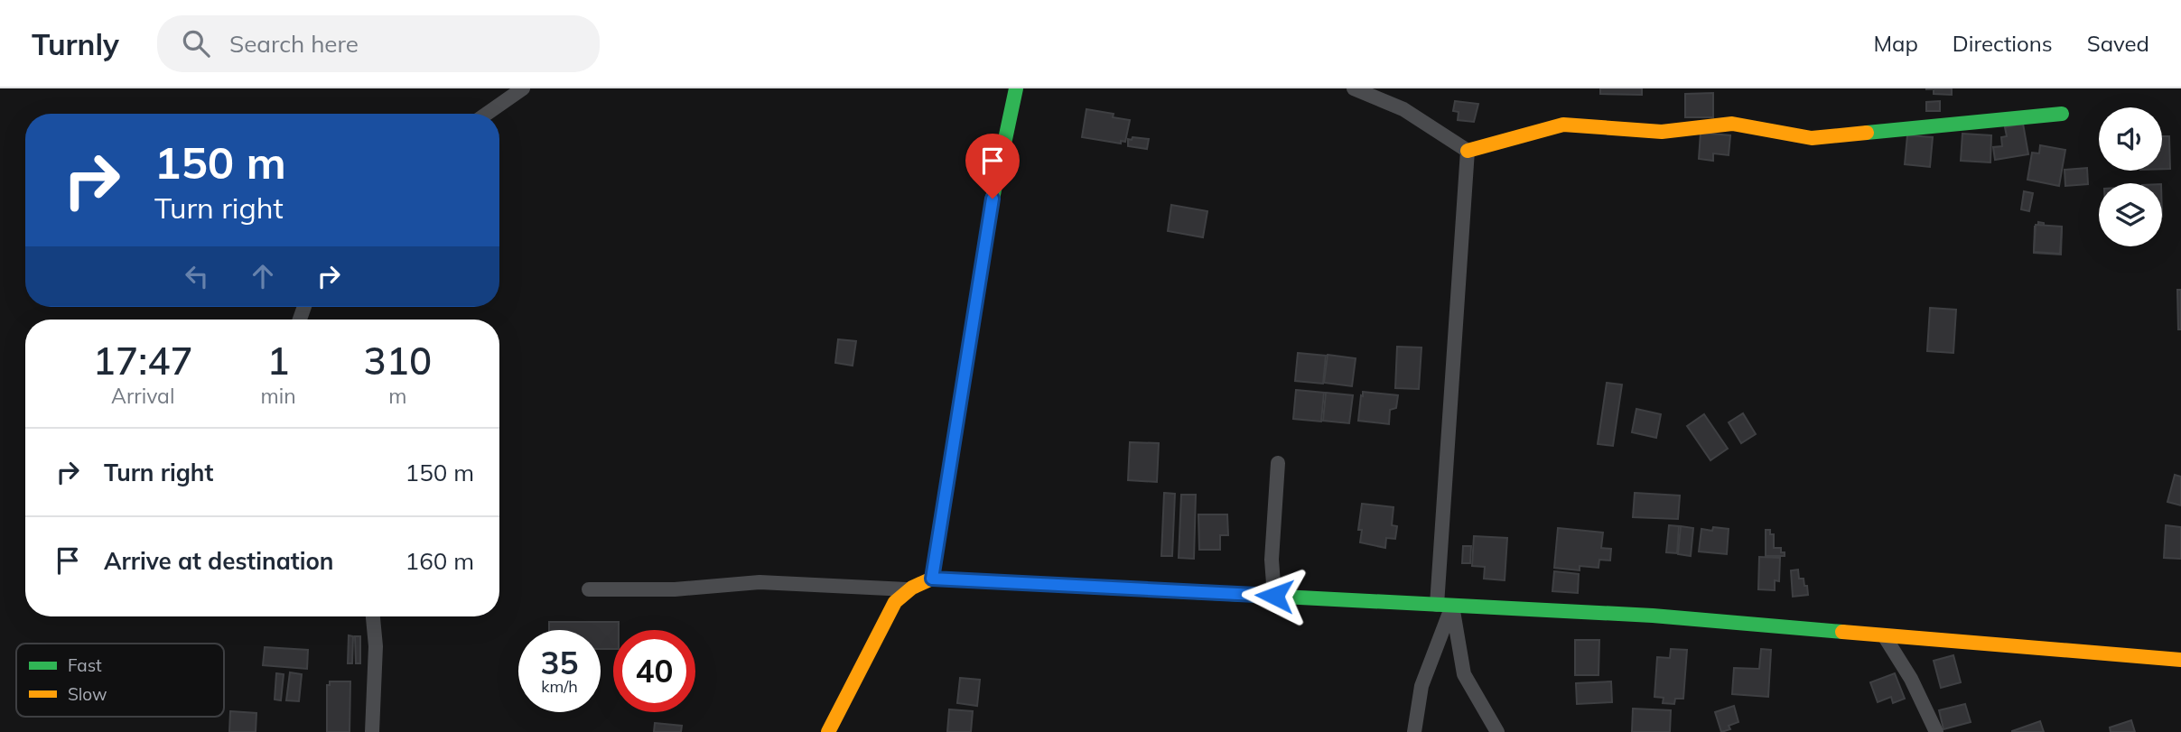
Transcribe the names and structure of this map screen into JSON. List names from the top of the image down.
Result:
{
  "legend": ["Fast", "Slow"],
  "page": {
    "header": "Turnly",
    "search": "Search here",
    "nav": ["Map", "Directions", "Saved"],
    "turn": ["150 m", "Turn right"],
    "eta": [
      "17:47",
      "Arrival",
      "1",
      "min",
      "310",
      "m"
    ],
    "list": [
      {
        "name": "Turn right",
        "value": "150 m"
      },
      {
        "name": "Arrive at destination",
        "value": "160 m"
      }
    ],
    "speed": "35 km/h",
    "limit": "40"
  }
}
